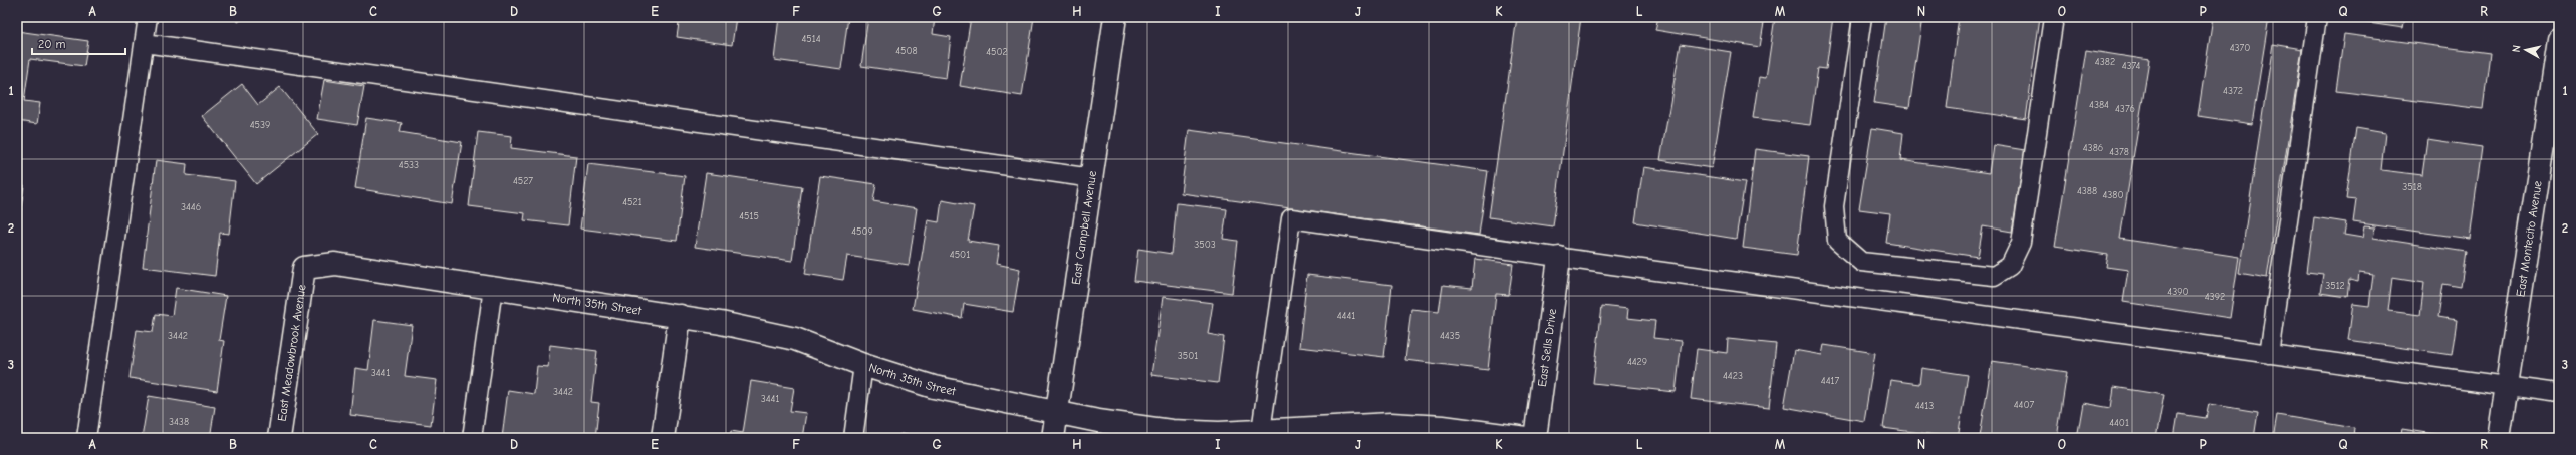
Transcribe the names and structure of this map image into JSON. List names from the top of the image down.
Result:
{
  "streets": {
    "street": [
      "East Campbell Avenue",
      "East Montecito Avenue",
      "North 35th Street",
      "East Sells Drive",
      "East Meadowbrook Avenue"
    ]
  },
  "crossings": [
    ["East Campbell Avenue", "North 35th Street"],
    ["North 35th Street", "East Meadowbrook Avenue"]
  ],
  "house_numbers": [
    "4514",
    "4370",
    "4508",
    "4502",
    "4382",
    "4374",
    "4372",
    "4384",
    "4376",
    "4539",
    "4386",
    "4378",
    "4533",
    "4527",
    "3518",
    "4388",
    "4380",
    "4521",
    "3446",
    "4515",
    "4509",
    "3503",
    "4501",
    "3512",
    "4390",
    "4392",
    "4441",
    "3442",
    "4435",
    "3501",
    "4429",
    "3441",
    "4423",
    "4417",
    "3442",
    "3441",
    "4407",
    "4413",
    "3438",
    "4401"
  ],
  "scale_bar": "20 m",
  "north": "left",
  "grid": {
    "columns": [
      "A",
      "B",
      "C",
      "D",
      "E",
      "F",
      "G",
      "H",
      "I",
      "J",
      "K",
      "L",
      "M",
      "N",
      "O",
      "P",
      "Q",
      "R"
    ],
    "rows": ["1", "2", "3"]
  }
}
